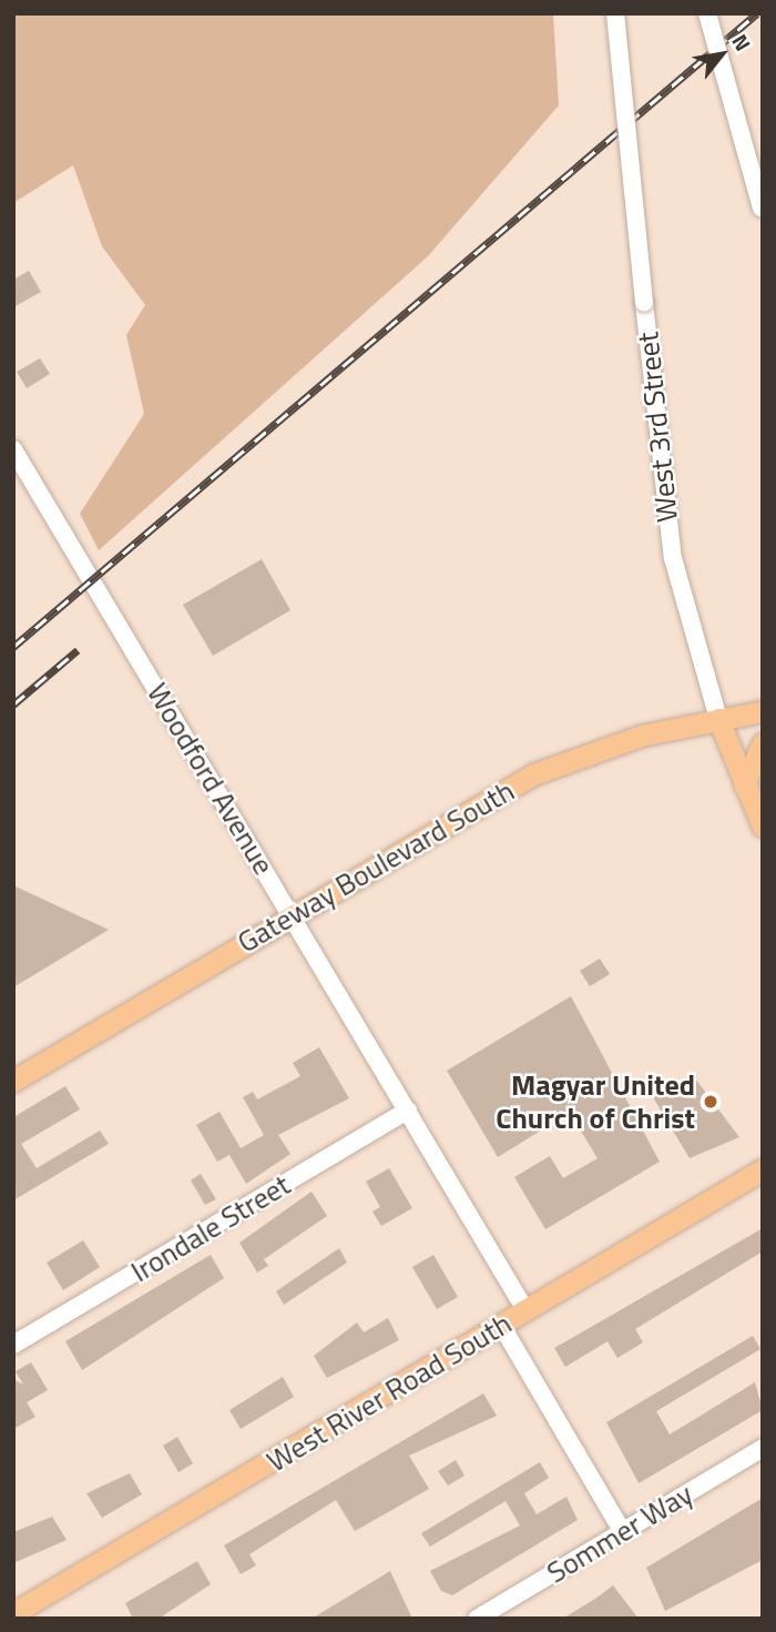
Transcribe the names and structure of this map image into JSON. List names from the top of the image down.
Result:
{
  "streets": {
    "main road": ["West 3rd Street", "Gateway Boulevard South", "West River Road South"],
    "street": ["Woodford Avenue", "Irondale Street", "Sommer Way"]
  },
  "crossings": [
    ["West 3rd Street", "Gateway Boulevard South"],
    ["Woodford Avenue", "Gateway Boulevard South"],
    ["Woodford Avenue", "Irondale Street"],
    ["Woodford Avenue", "West River Road South"]
  ],
  "places": ["Magyar United Church of Christ"],
  "north": "top right"
}
